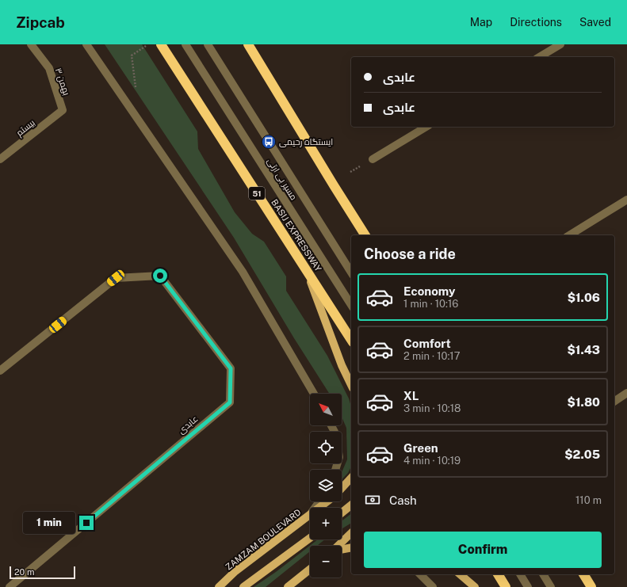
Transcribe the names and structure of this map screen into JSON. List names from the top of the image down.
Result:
{
  "streets": {
    "highway": ["51", "BASIJ EXPRESSWAY"],
    "main road": ["ZAMZAM BOULEVARD"],
    "street": [
      "بهمن ۳",
      "بیستم",
      "مسیر بی ارتی",
      "عابدی"
    ]
  },
  "crossings": [
    ["بهمن ۳", "بیستم"]
  ],
  "places": {
    "bus stop": ["ایستگاه رحیمی"]
  },
  "scale_bar": "20 m",
  "north": "top left",
  "page": {
    "header": "Zipcab",
    "nav": ["Map", "Directions", "Saved"],
    "banner": ["عابدی", "عابدی"],
    "heading": "Choose a ride",
    "list": [
      {
        "name": "Economy",
        "note": "1 min · 10:16",
        "value": "$1.06"
      },
      {
        "name": "Comfort",
        "note": "2 min · 10:17",
        "value": "$1.43"
      },
      {
        "name": "XL",
        "note": "3 min · 10:18",
        "value": "$1.80"
      },
      {
        "name": "Green",
        "note": "4 min · 10:19",
        "value": "$2.05"
      }
    ],
    "map_buttons": ["+", "−"],
    "pay": ["Cash", "110 m"],
    "bubble": "1 min",
    "buttons": "Confirm",
    "scale": "20 m"
  }
}
